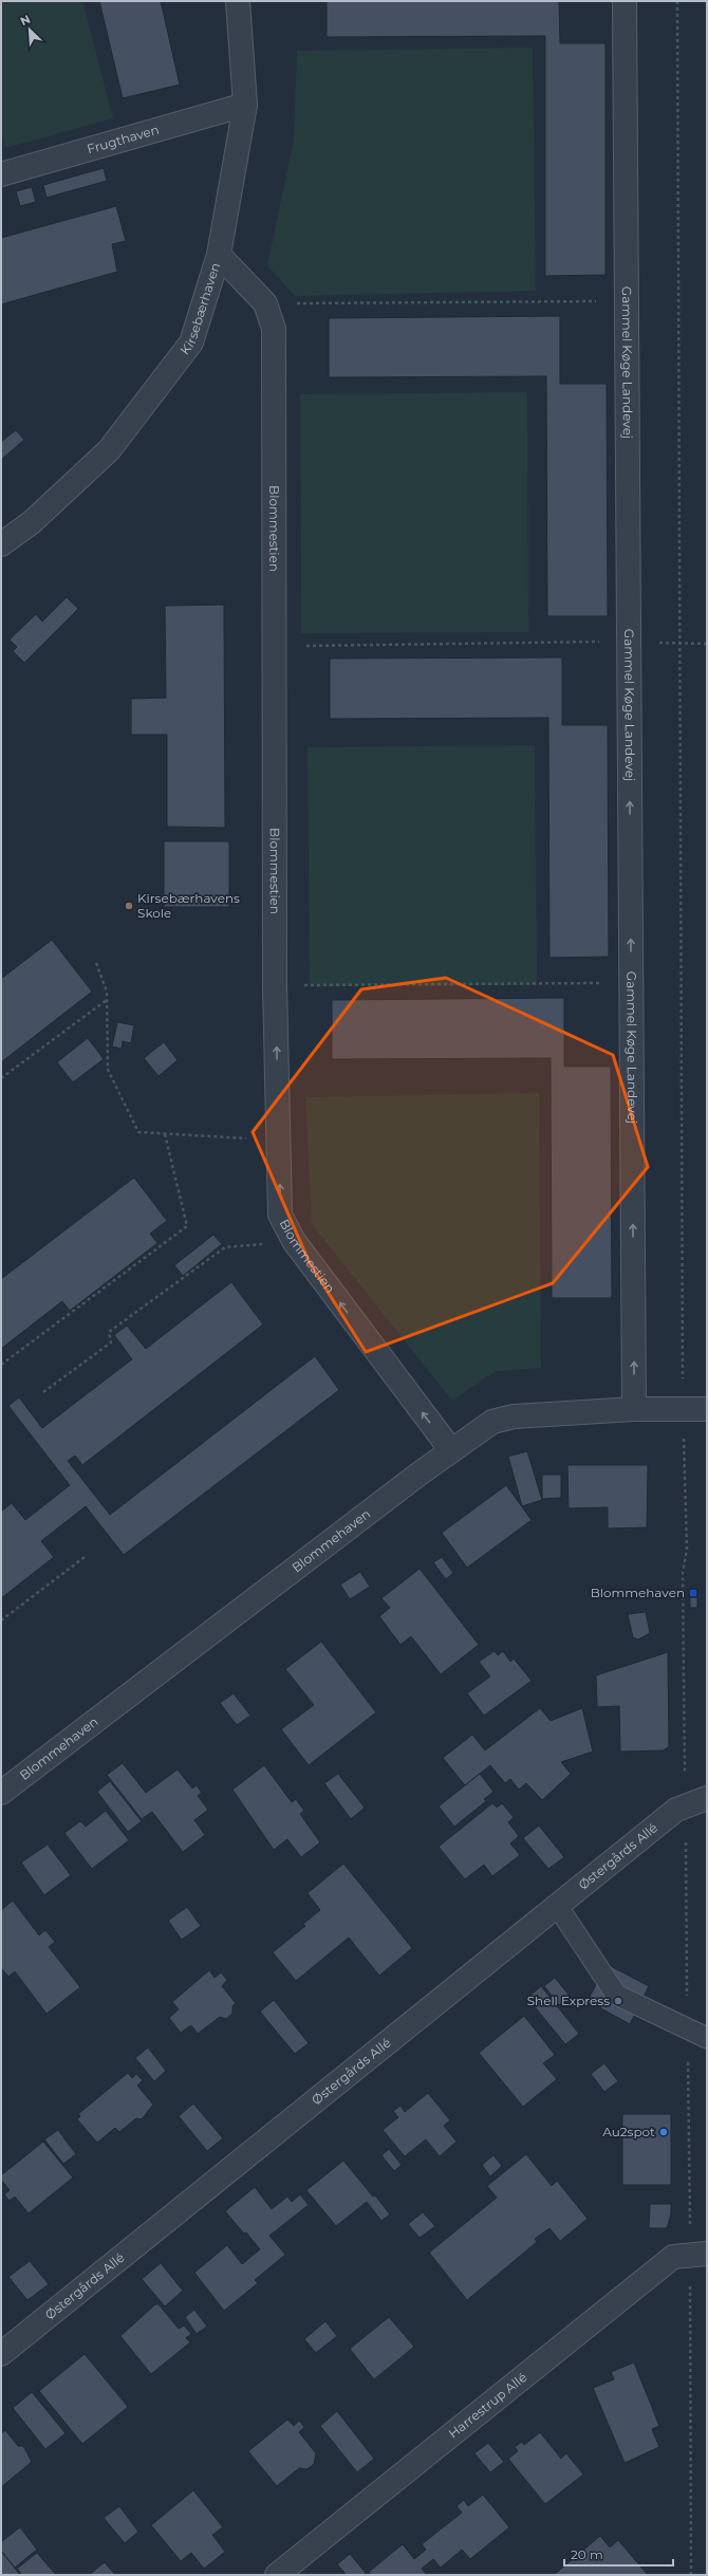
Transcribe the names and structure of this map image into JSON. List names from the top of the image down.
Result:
{
  "streets": {
    "street": [
      "Frugthaven",
      "Kirsebærhaven",
      "Gammel Køge Landevej",
      "Blommestien",
      "Blommehaven",
      "Østergårds Allé",
      "Harrestrup Allé"
    ]
  },
  "crossings": [
    ["Frugthaven", "Kirsebærhaven"],
    ["Kirsebærhaven", "Blommestien"],
    ["Gammel Køge Landevej", "Blommehaven"],
    ["Blommestien", "Blommehaven"]
  ],
  "one_way": ["Gammel Køge Landevej", "Blommestien"],
  "places": {
    "other": ["Kirsebærhavens Skole", "Shell Express", "Au2spot"],
    "transit": ["Blommehaven"]
  },
  "scale_bar": "20 m",
  "north": "top left"
}
